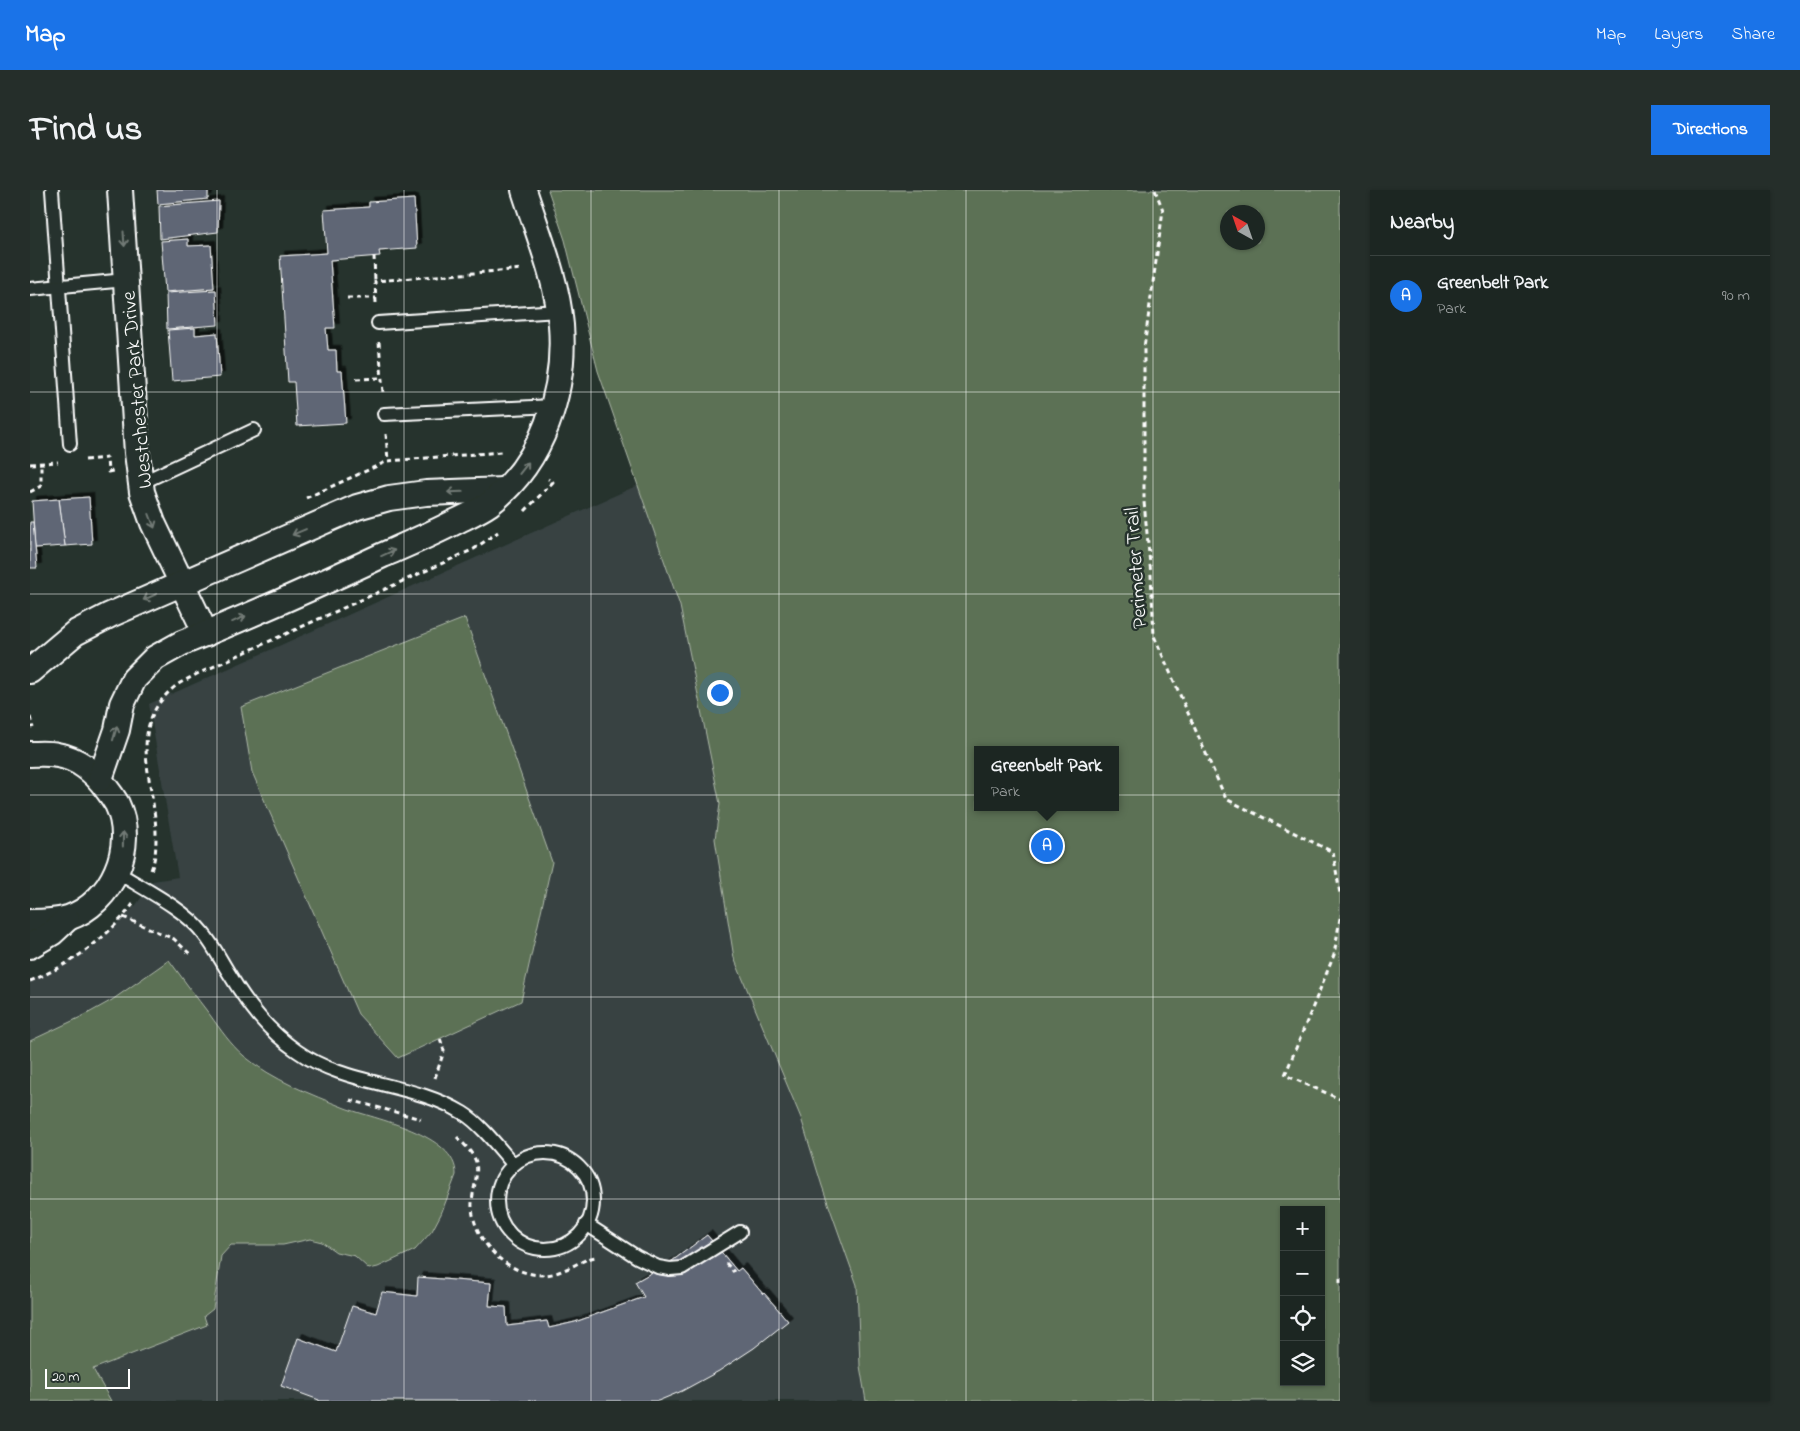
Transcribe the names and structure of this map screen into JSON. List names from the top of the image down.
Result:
{
  "streets": {
    "street": ["Westchester Park Drive"],
    "path": ["Perimeter Trail"]
  },
  "one_way": ["Westchester Park Drive"],
  "scale_bar": "20 m",
  "north": "top left",
  "page": {
    "header": "Map",
    "nav": ["Map", "Layers", "Share"],
    "title": "Find us",
    "buttons": "Directions",
    "heading": "Nearby",
    "list": [
      {
        "mark": "A",
        "name": "Greenbelt Park",
        "note": "Park",
        "value": "90 m"
      }
    ],
    "popup": ["Greenbelt Park", "Park"],
    "pins": "A",
    "map_buttons": ["+", "−"],
    "scale": "20 m"
  }
}
